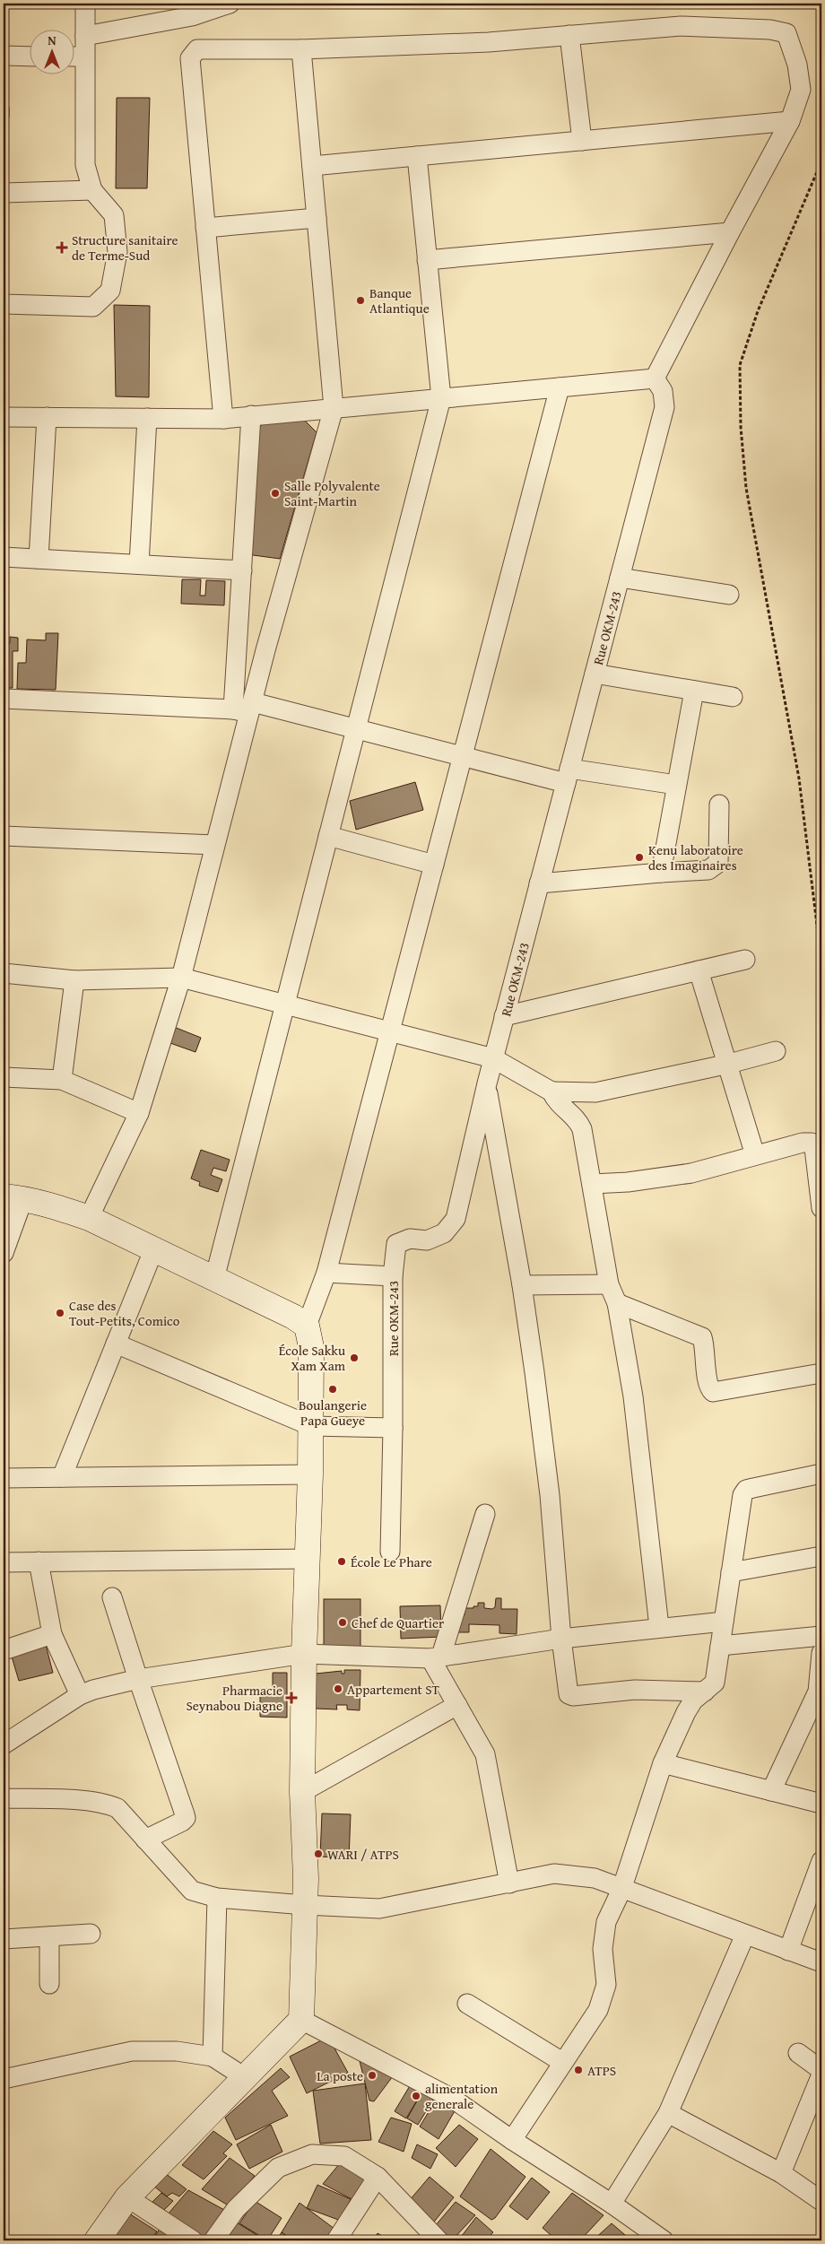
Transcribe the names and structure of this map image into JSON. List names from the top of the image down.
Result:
{
  "streets": {
    "street": ["Rue OKM-243"]
  },
  "places": {
    "health": ["Structure sanitaire de Terme-Sud", "Pharmacie Seynabou Diagne"],
    "other": [
      "Banque Atlantique",
      "Salle Polyvalente Saint-Martin",
      "Kenu laboratoire des Imaginaires",
      "Case des Tout-Petits, Comico",
      "École Sakku Xam Xam",
      "Boulangerie Papa Gueye",
      "École Le Phare",
      "Chef de Quartier",
      "Appartement ST",
      "WARI / ATPS",
      "ATPS",
      "La poste",
      "alimentation generale"
    ]
  },
  "north": "top"
}
